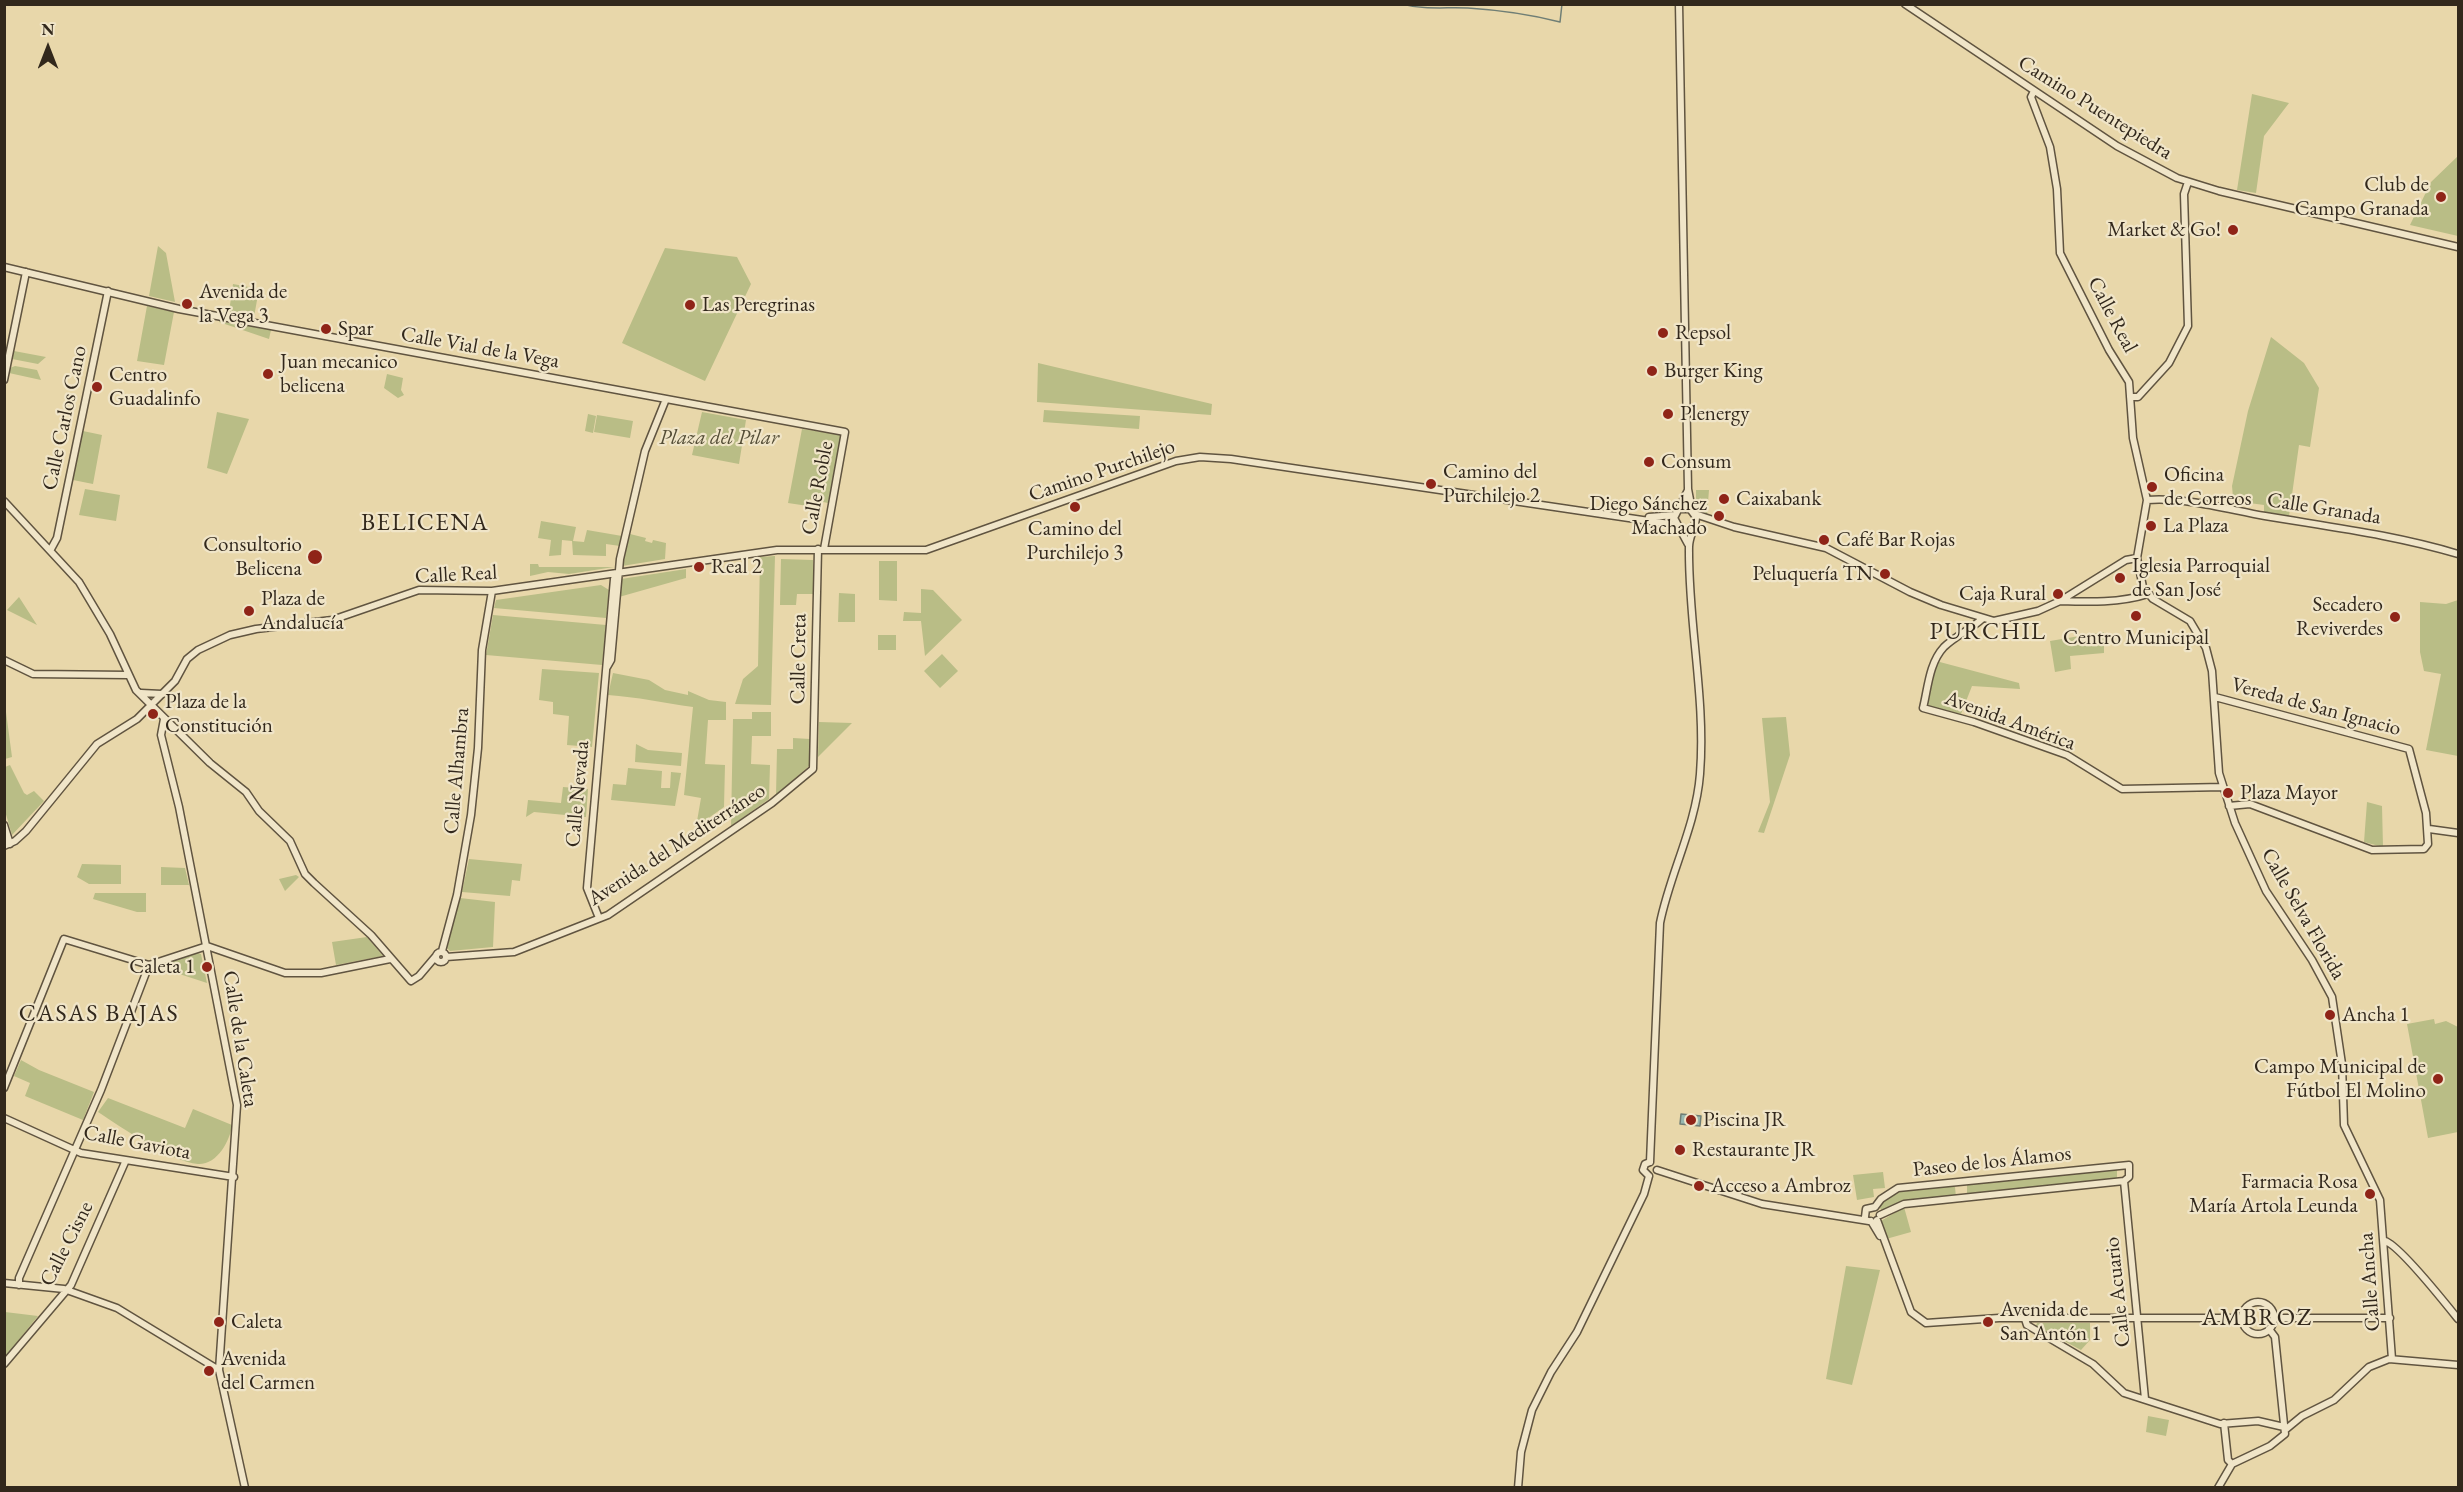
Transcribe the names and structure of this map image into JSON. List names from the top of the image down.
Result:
{
  "streets": {
    "street": [
      "Camino Puentepiedra",
      "Calle Real",
      "Calle Vial de la Vega",
      "Calle Carlos Cano",
      "Camino Purchilejo",
      "Calle Roble",
      "Calle Granada",
      "Calle Creta",
      "Vereda de San Ignacio",
      "Avenida América",
      "Calle Alhambra",
      "Calle Nevada",
      "Avenida del Mediterráneo",
      "Calle Selva Florida",
      "Calle de la Caleta",
      "Calle Gaviota",
      "Paseo de los Álamos",
      "Calle Cisne",
      "Calle Ancha",
      "Calle Acuario"
    ]
  },
  "crossings": [
    ["Camino Puentepiedra", "Calle Real"],
    ["Calle Real", "Camino Purchilejo"],
    ["Calle Real", "Calle Granada"],
    ["Calle Real", "Calle Alhambra"],
    ["Calle Real", "Calle Nevada"],
    ["Calle Vial de la Vega", "Calle Carlos Cano"],
    ["Calle Vial de la Vega", "Calle Roble"],
    ["Calle Vial de la Vega", "Calle Nevada"],
    ["Camino Purchilejo", "Calle Roble"],
    ["Camino Purchilejo", "Calle Creta"],
    ["Camino Purchilejo", "Calle Nevada"],
    ["Calle Roble", "Calle Creta"],
    ["Calle Creta", "Avenida del Mediterráneo"],
    ["Vereda de San Ignacio", "Calle Selva Florida"],
    ["Avenida América", "Calle Selva Florida"],
    ["Calle Alhambra", "Avenida del Mediterráneo"],
    ["Calle Nevada", "Avenida del Mediterráneo"],
    ["Calle Selva Florida", "Calle Ancha"],
    ["Calle de la Caleta", "Calle Gaviota"],
    ["Calle Gaviota", "Calle Cisne"],
    ["Paseo de los Álamos", "Calle Acuario"]
  ],
  "districts": [
    "BELICENA",
    "PURCHIL",
    "CASAS BAJAS",
    "AMBROZ"
  ],
  "parks": ["Plaza del Pilar"],
  "places": [
    "Club de Campo Granada",
    "Market & Go!",
    "Avenida de la Vega 3",
    "Las Peregrinas",
    "Spar",
    "Repsol",
    "Burger King",
    "Juan mecanico belicena",
    "Centro Guadalinfo",
    "Plenergy",
    "Consum",
    "Camino del Purchilejo 2",
    "Oficina de Correos",
    "Caixabank",
    "Camino del Purchilejo 3",
    "Diego Sánchez Machado",
    "La Plaza",
    "Café Bar Rojas",
    "Consultorio Belicena",
    "Real 2",
    "Peluquería TN",
    "Iglesia Parroquial de San José",
    "Caja Rural",
    "Plaza de Andalucía",
    "Centro Municipal",
    "Secadero Reviverdes",
    "Plaza de la Constitución",
    "Plaza Mayor",
    "Caleta 1",
    "Ancha 1",
    "Campo Municipal de Fútbol El Molino",
    "Piscina JR",
    "Restaurante JR",
    "Acceso a Ambroz",
    "Farmacia Rosa María Artola Leunda",
    "Caleta",
    "Avenida de San Antón 1",
    "Avenida del Carmen"
  ],
  "north": "top"
}
